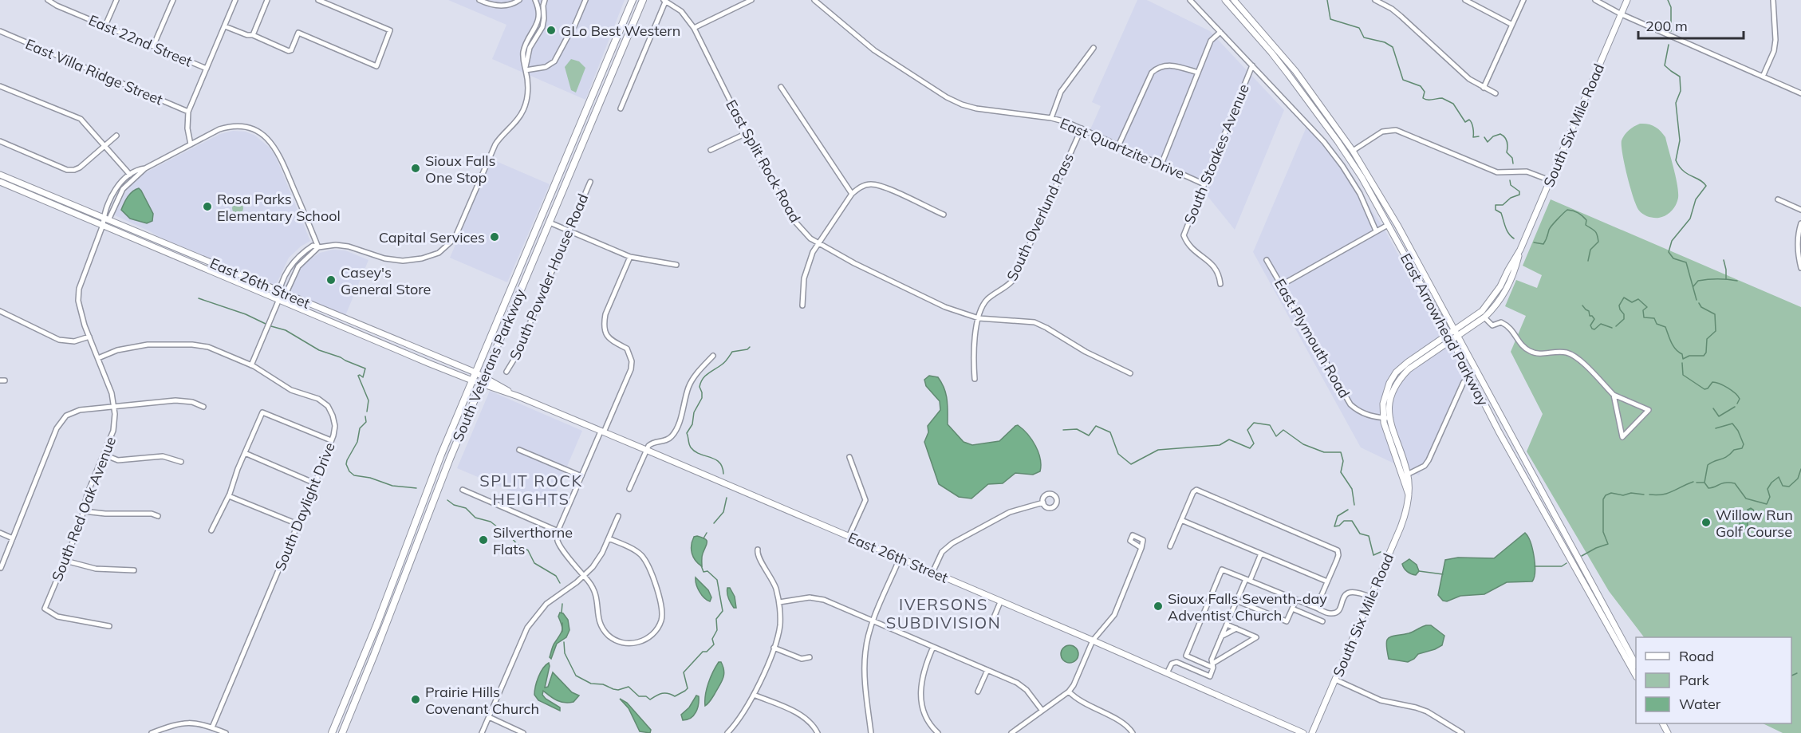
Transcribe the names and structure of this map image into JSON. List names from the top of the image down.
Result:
{
  "streets": {
    "highway": ["South Veterans Parkway"],
    "main road": ["South Six Mile Road", "East 26th Street", "East Arrowhead Parkway"],
    "street": [
      "East 22nd Street",
      "East Villa Ridge Street",
      "East Quartzite Drive",
      "South Stoakes Avenue",
      "East Split Rock Road",
      "South Overlund Pass",
      "South Powder House Road",
      "East Plymouth Road",
      "South Daylight Drive",
      "South Red Oak Avenue"
    ]
  },
  "crossings": [
    ["South Six Mile Road", "East Arrowhead Parkway"],
    ["South Six Mile Road", "East Plymouth Road"],
    ["East Quartzite Drive", "South Stoakes Avenue"],
    ["East Quartzite Drive", "South Overlund Pass"],
    ["East Split Rock Road", "South Overlund Pass"],
    ["East 26th Street", "South Veterans Parkway"],
    ["East 26th Street", "South Red Oak Avenue"],
    ["South Daylight Drive", "South Red Oak Avenue"]
  ],
  "districts": ["SPLIT ROCK HEIGHTS", "IVERSONS SUBDIVISION"],
  "places": [
    "GLo Best Western",
    "Sioux Falls One Stop",
    "Rosa Parks Elementary School",
    "Capital Services",
    "Casey's General Store",
    "Willow Run Golf Course",
    "Silverthorne Flats",
    "Sioux Falls Seventh-day Adventist Church",
    "Prairie Hills Covenant Church"
  ],
  "legend": ["Road", "Park", "Water"],
  "scale_bar": "200 m"
}
